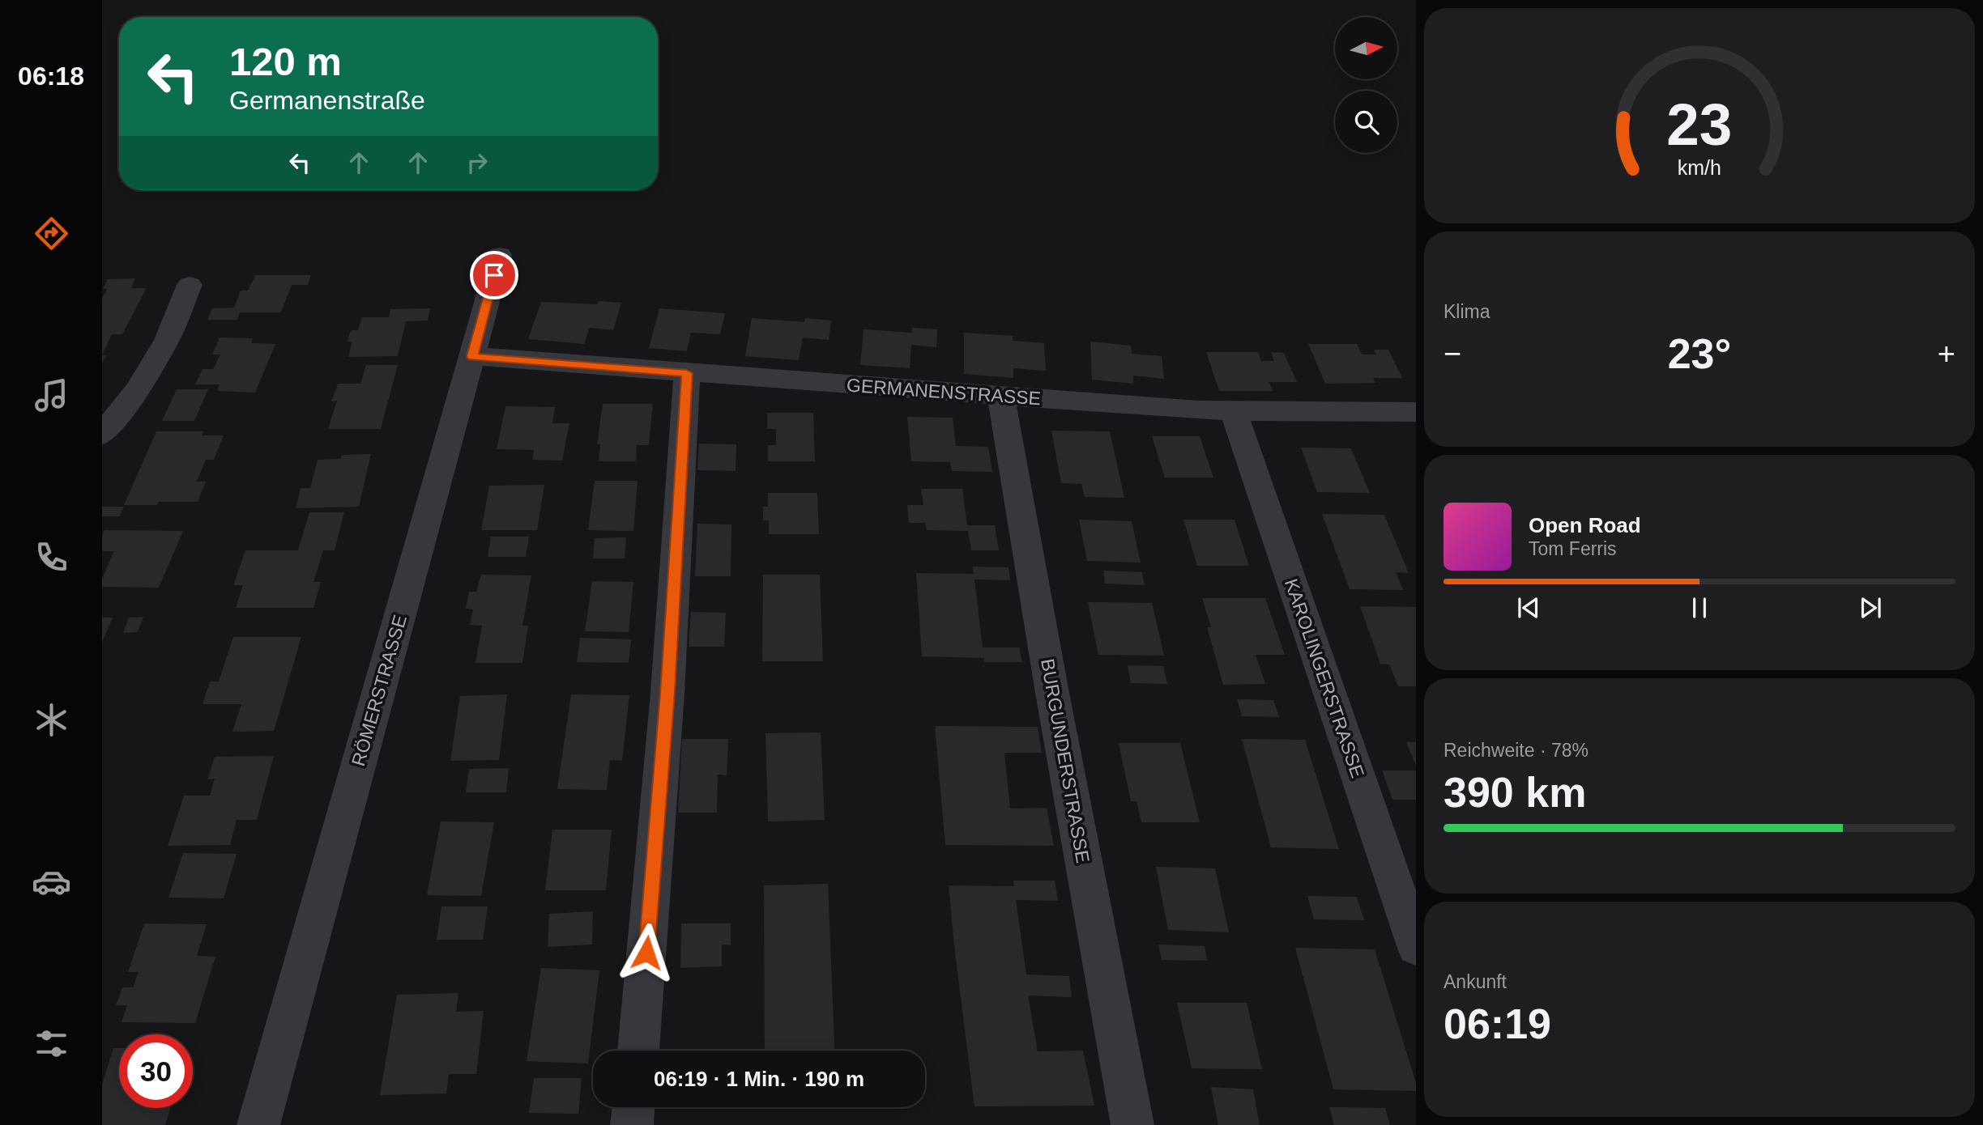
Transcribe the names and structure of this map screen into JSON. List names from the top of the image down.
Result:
{
  "streets": {
    "street": [
      "GERMANENSTRASSE",
      "KAROLINGERSTRASSE",
      "RÖMERSTRASSE",
      "BURGUNDERSTRASSE"
    ]
  },
  "crossings": [
    ["GERMANENSTRASSE", "KAROLINGERSTRASSE"],
    ["GERMANENSTRASSE", "RÖMERSTRASSE"],
    ["GERMANENSTRASSE", "BURGUNDERSTRASSE"]
  ],
  "north": "right",
  "page": {
    "tabs": "06:18",
    "turn": ["120 m", "Germanenstraße"],
    "tile": [
      "Klima",
      ["Reichweite · 78%", "390 km"],
      ["Ankunft", "06:19"]
    ],
    "heat": ["−", "23°", "+"],
    "song": ["Open Road", "Tom Ferris"],
    "limit": "30",
    "trip": "06:19 · 1 Min. · 190 m",
    "gauge": ["23", "km/h"]
  }
}
